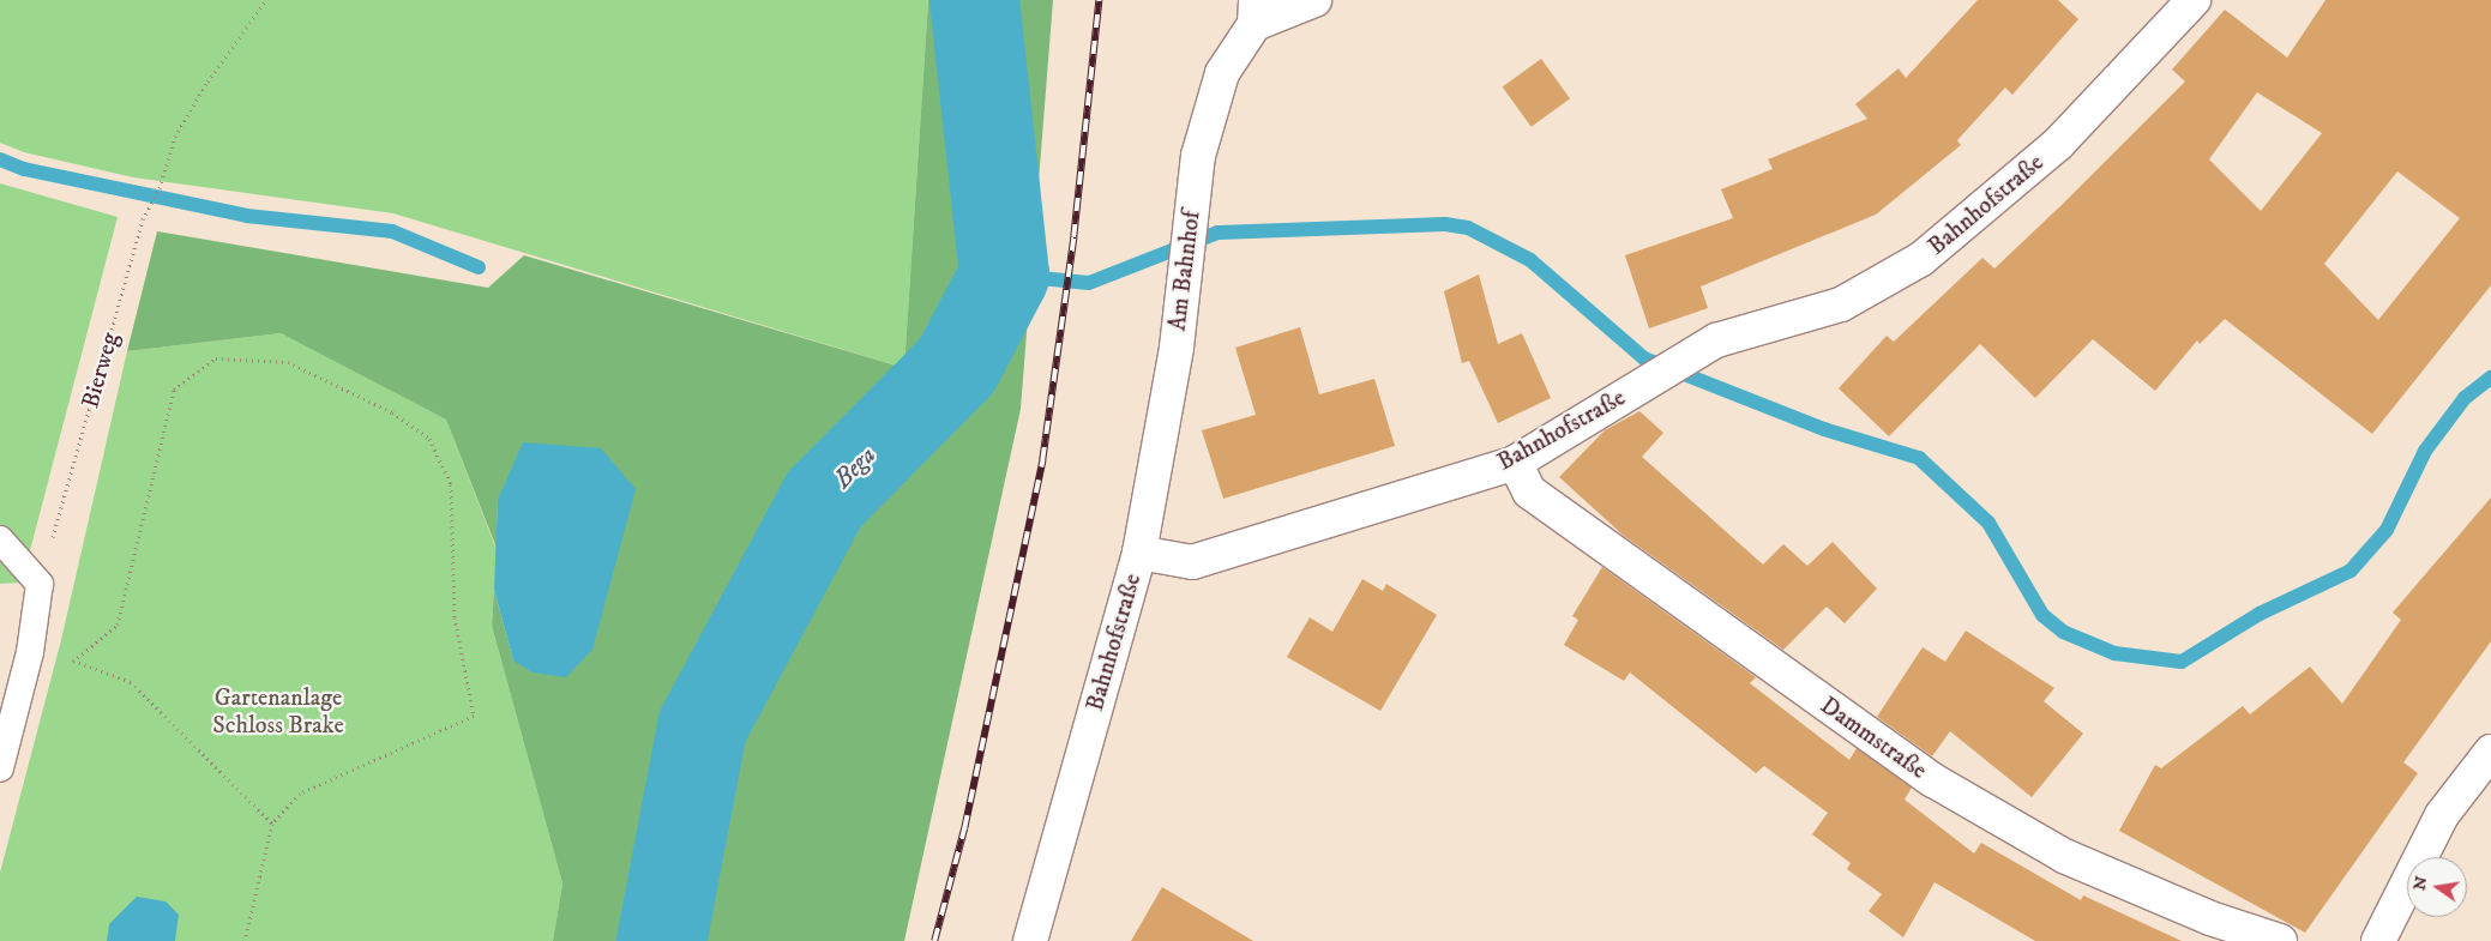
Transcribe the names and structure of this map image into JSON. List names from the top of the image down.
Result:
{
  "streets": {
    "street": ["Bahnhofstraße", "Am Bahnhof", "Dammstraße"],
    "path": ["Bierweg"]
  },
  "crossings": [
    ["Bahnhofstraße", "Am Bahnhof"],
    ["Bahnhofstraße", "Dammstraße"]
  ],
  "water": ["Bega"],
  "parks": ["Gartenanlage Schloss Brake"],
  "north": "left"
}
